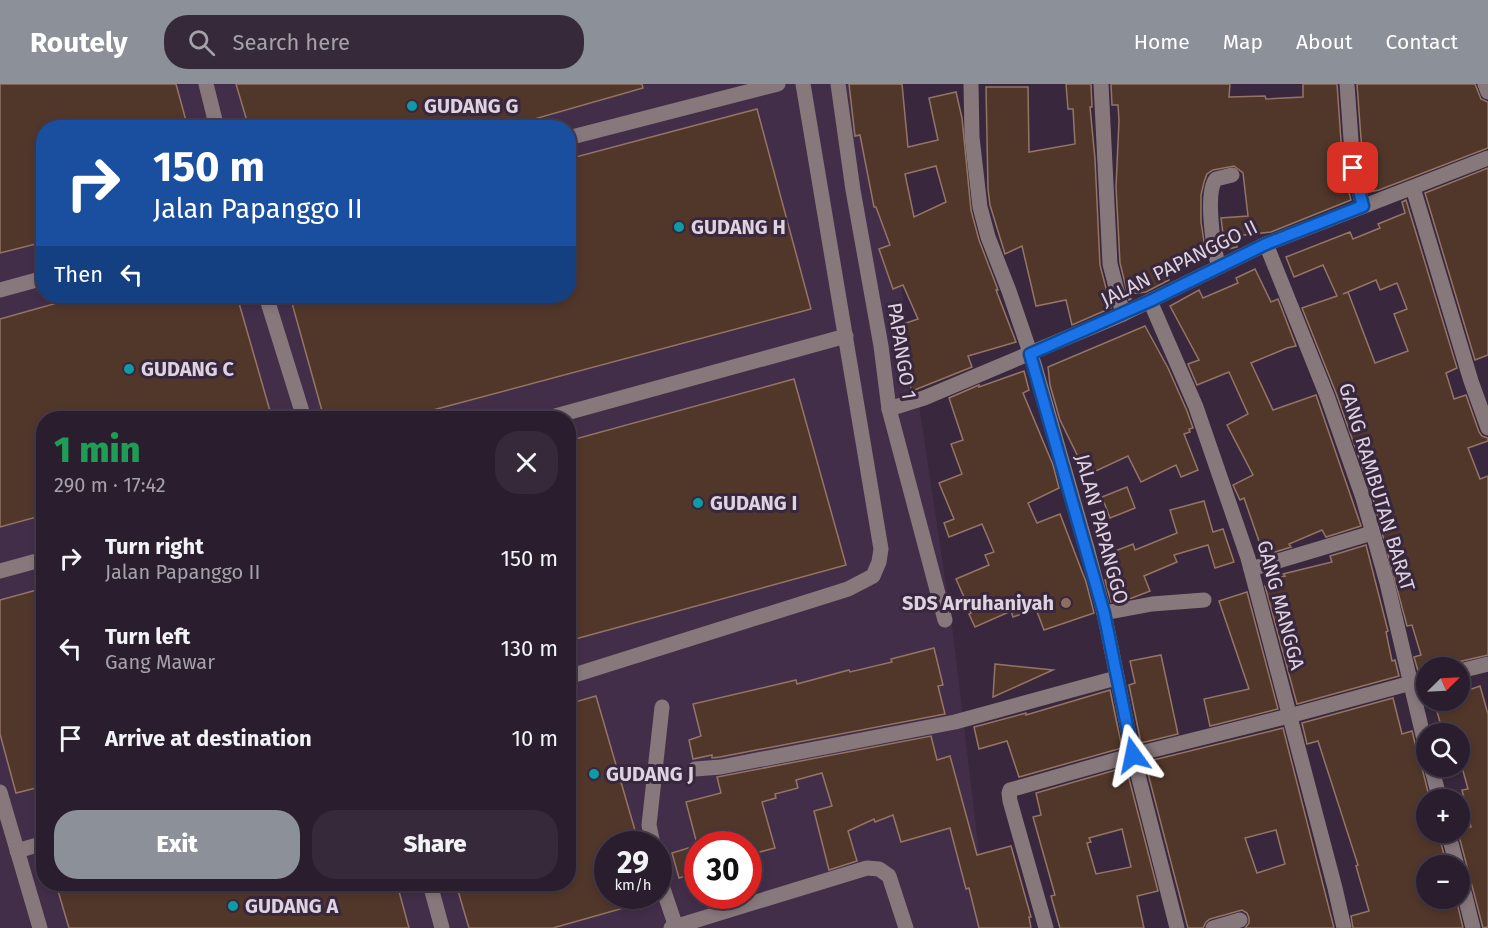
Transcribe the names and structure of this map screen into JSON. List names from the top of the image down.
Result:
{
  "streets": {
    "street": [
      "JALAN PAPANGGO II",
      "PAPANGO 1",
      "GANG RAMBUTAN BARAT",
      "JALAN PAPANGGO",
      "GANG MANGGA"
    ]
  },
  "crossings": [
    ["JALAN PAPANGGO II", "PAPANGO 1"],
    ["JALAN PAPANGGO II", "GANG RAMBUTAN BARAT"],
    ["JALAN PAPANGGO II", "JALAN PAPANGGO"],
    ["JALAN PAPANGGO II", "GANG MANGGA"]
  ],
  "places": [
    "GUDANG G",
    "GUDANG H",
    "GUDANG C",
    "GUDANG I",
    "SDS Arruhaniyah",
    "GUDANG J",
    "GUDANG A"
  ],
  "north": "top right",
  "page": {
    "header": "Routely",
    "search": "Search here",
    "nav": [
      "Home",
      "Map",
      "About",
      "Contact"
    ],
    "turn": ["150 m", "Jalan Papanggo II"],
    "then": "Then",
    "heading": ["1 min", "290 m · 17:42"],
    "list": [
      {
        "name": "Turn right",
        "note": "Jalan Papanggo II",
        "value": "150 m"
      },
      {
        "name": "Turn left",
        "note": "Gang Mawar",
        "value": "130 m"
      },
      {
        "name": "Arrive at destination",
        "value": "10 m"
      }
    ],
    "map_buttons": ["+", "−"],
    "buttons": ["Exit", "Share"],
    "speed": "29 km/h",
    "limit": "30"
  }
}
